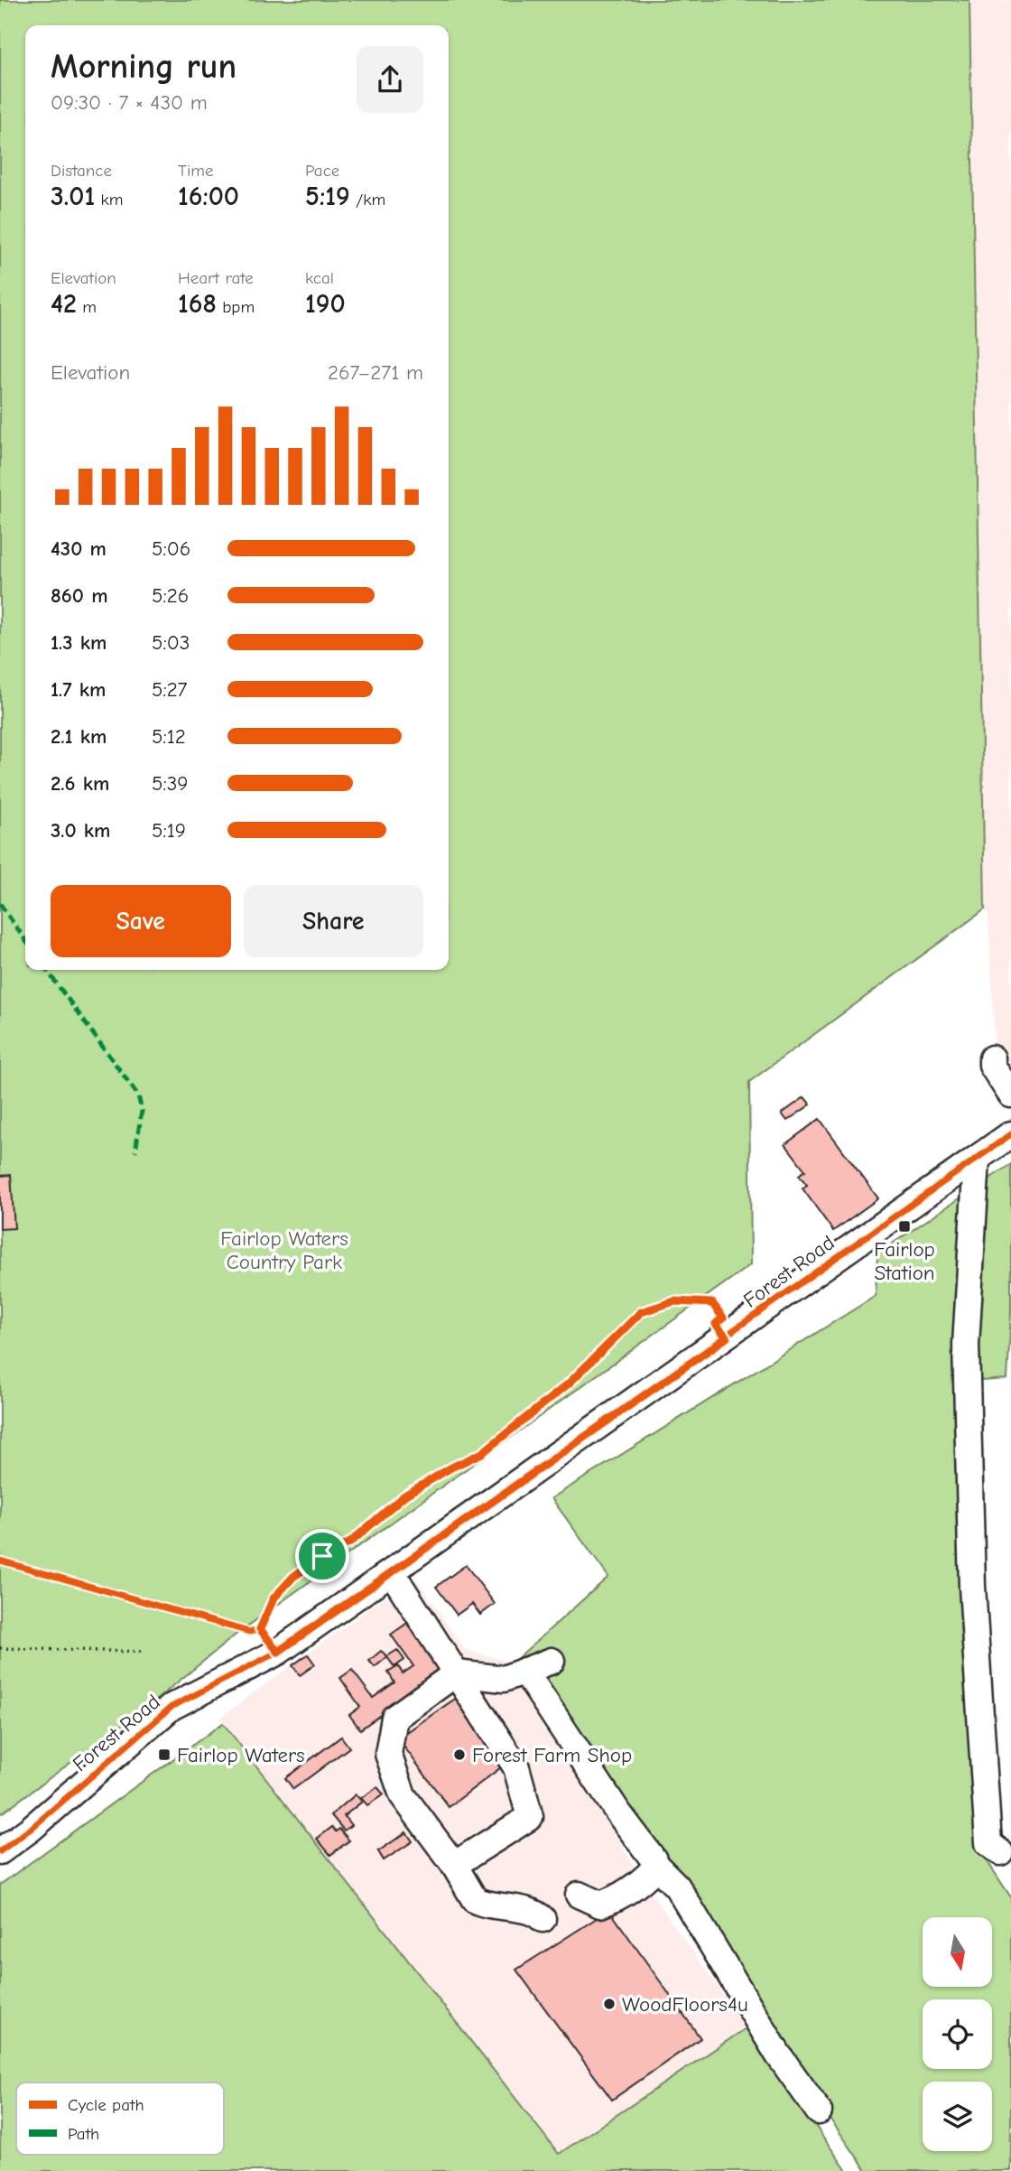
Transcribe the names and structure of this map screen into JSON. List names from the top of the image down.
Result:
{
  "streets": {
    "street": ["Forest Road"]
  },
  "parks": ["Fairlop Waters Country Park"],
  "places": {
    "transit": ["Fairlop Station", "Fairlop Waters"],
    "other": ["Forest Farm Shop", "WoodFloors4u"]
  },
  "legend": ["Cycle path", "Path"],
  "north": "bottom",
  "page": {
    "heading": ["Morning run", "09:30 · 7 × 430 m"],
    "stats": [
      ["Distance", "3.01 km"],
      ["Time", "16:00"],
      ["Pace", "5:19 /km"],
      ["Elevation", "42 m"],
      ["Heart rate", "168 bpm"],
      ["kcal", "190"]
    ],
    "chart": ["Elevation", "267–271 m"],
    "list": [
      {
        "name": "430 m",
        "note": "5:06"
      },
      {
        "name": "860 m",
        "note": "5:26"
      },
      {
        "name": "1.3 km",
        "note": "5:03"
      },
      {
        "name": "1.7 km",
        "note": "5:27"
      },
      {
        "name": "2.1 km",
        "note": "5:12"
      },
      {
        "name": "2.6 km",
        "note": "5:39"
      },
      {
        "name": "3.0 km",
        "note": "5:19"
      }
    ],
    "buttons": ["Save", "Share"]
  }
}
